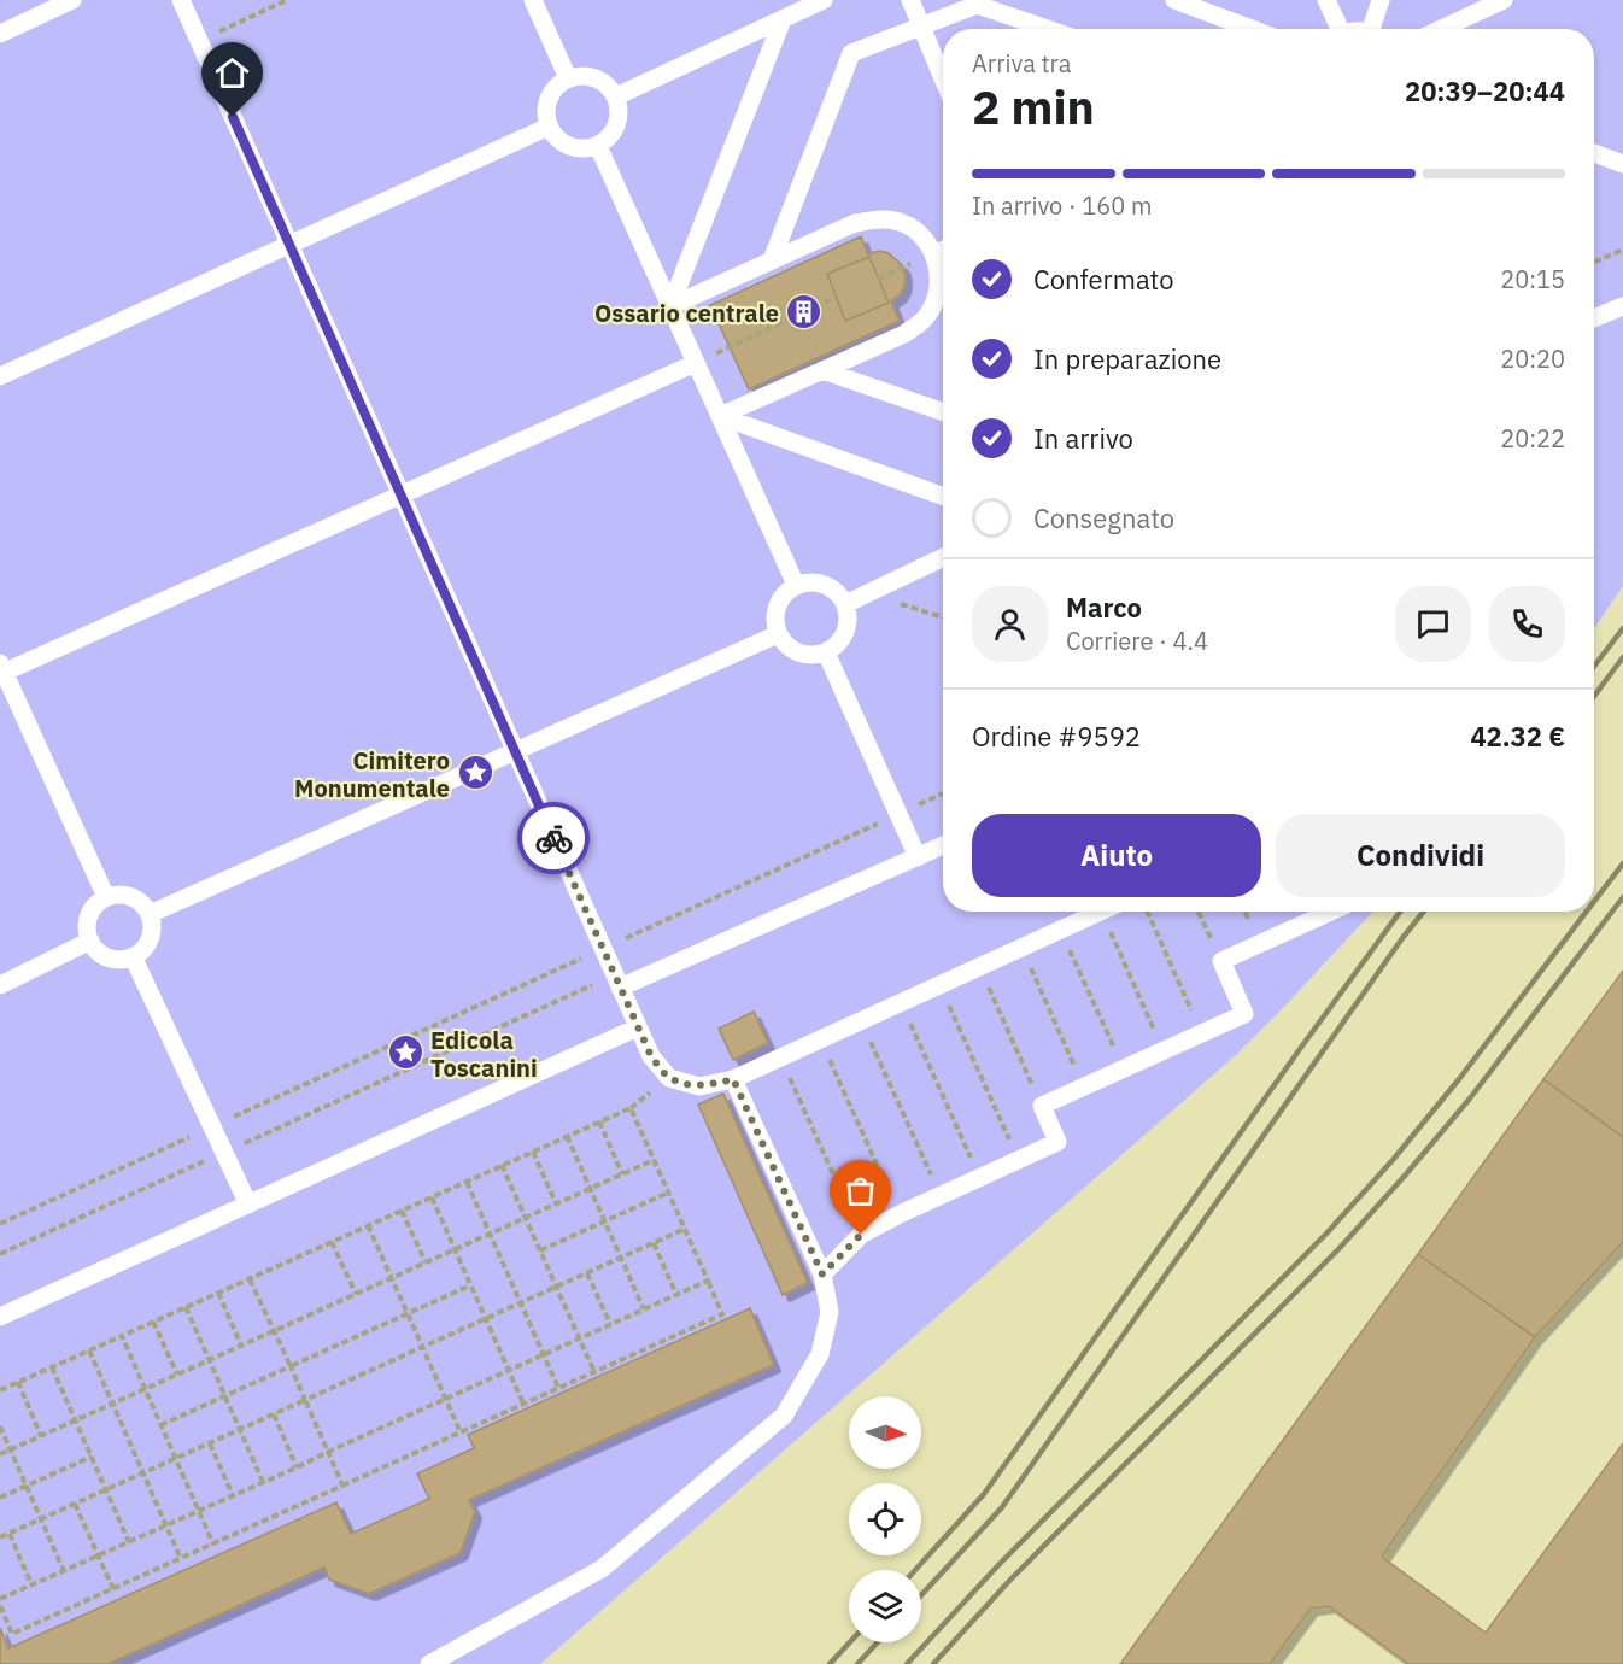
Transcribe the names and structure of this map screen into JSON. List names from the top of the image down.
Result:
{
  "places": {
    "building": ["Ossario centrale"],
    "place": ["Cimitero Monumentale", "Edicola Toscanini"]
  },
  "north": "right",
  "page": {
    "heading": ["2 min", "Arriva tra", "20:39–20:44"],
    "panel": [
      "Marco",
      "Corriere · 4.4",
      "Ordine #9592",
      "42.32 €"
    ],
    "bar": "In arrivo · 160 m",
    "list": [
      ["Confermato", "20:15"],
      ["In preparazione", "20:20"],
      ["In arrivo", "20:22"],
      "Consegnato"
    ],
    "buttons": ["Aiuto", "Condividi"]
  }
}
